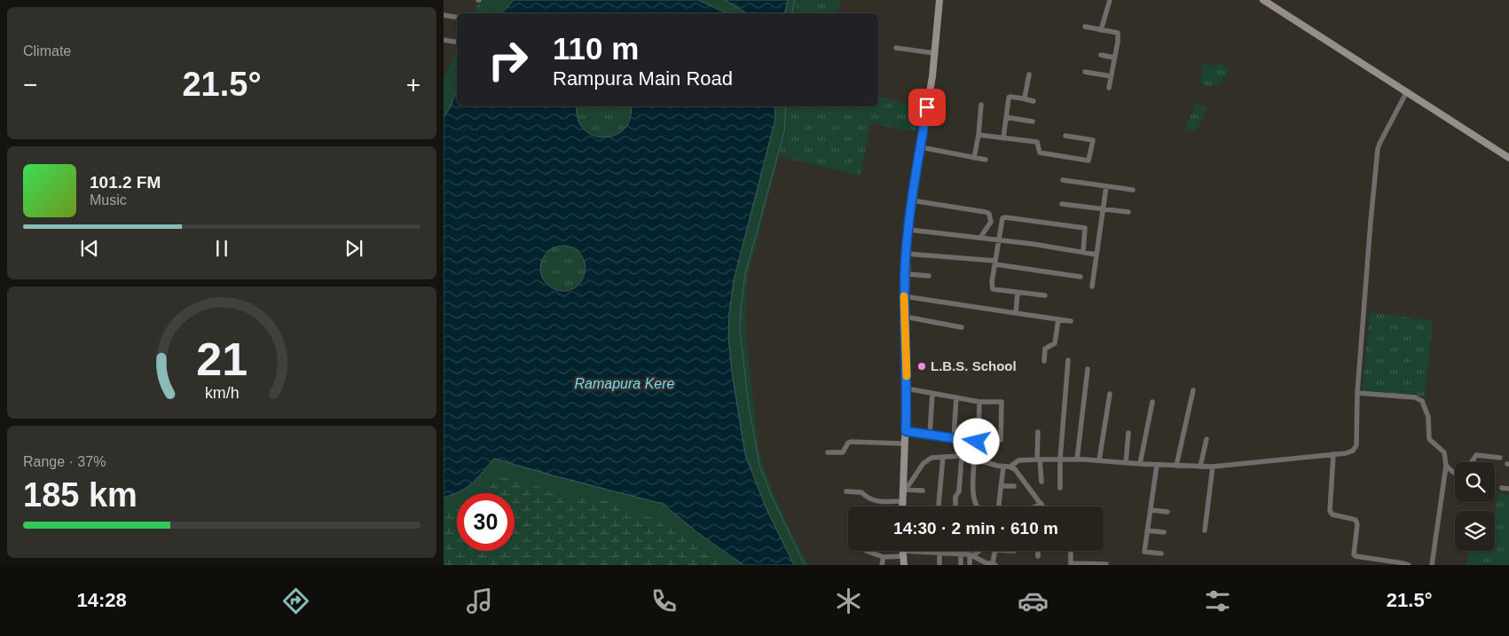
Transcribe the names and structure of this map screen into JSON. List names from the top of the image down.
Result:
{
  "water": ["Ramapura Kere"],
  "places": ["L.B.S. School"],
  "page": {
    "tile": [
      "Climate",
      ["Range · 37%", "185 km"]
    ],
    "turn": ["110 m", "Rampura Main Road"],
    "heat": ["−", "21.5°", "+"],
    "song": ["101.2 FM", "Music"],
    "limit": "30",
    "trip": "14:30 · 2 min · 610 m",
    "tabs": ["14:28", "21.5°"],
    "gauge": ["21", "km/h"]
  }
}
